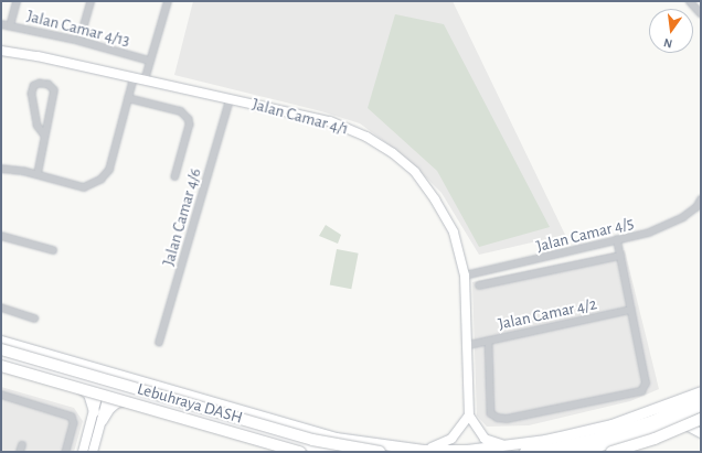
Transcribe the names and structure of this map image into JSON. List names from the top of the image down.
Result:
{
  "streets": {
    "highway": ["Lebuhraya DASH"],
    "street": [
      "Jalan Camar 4/13",
      "Jalan Camar 4/1",
      "Jalan Camar 4/6",
      "Jalan Camar 4/5",
      "Jalan Camar 4/2"
    ]
  },
  "crossings": [
    ["Jalan Camar 4/1", "Jalan Camar 4/6"],
    ["Jalan Camar 4/1", "Jalan Camar 4/5"],
    ["Jalan Camar 4/1", "Jalan Camar 4/2"]
  ],
  "north": "bottom"
}
